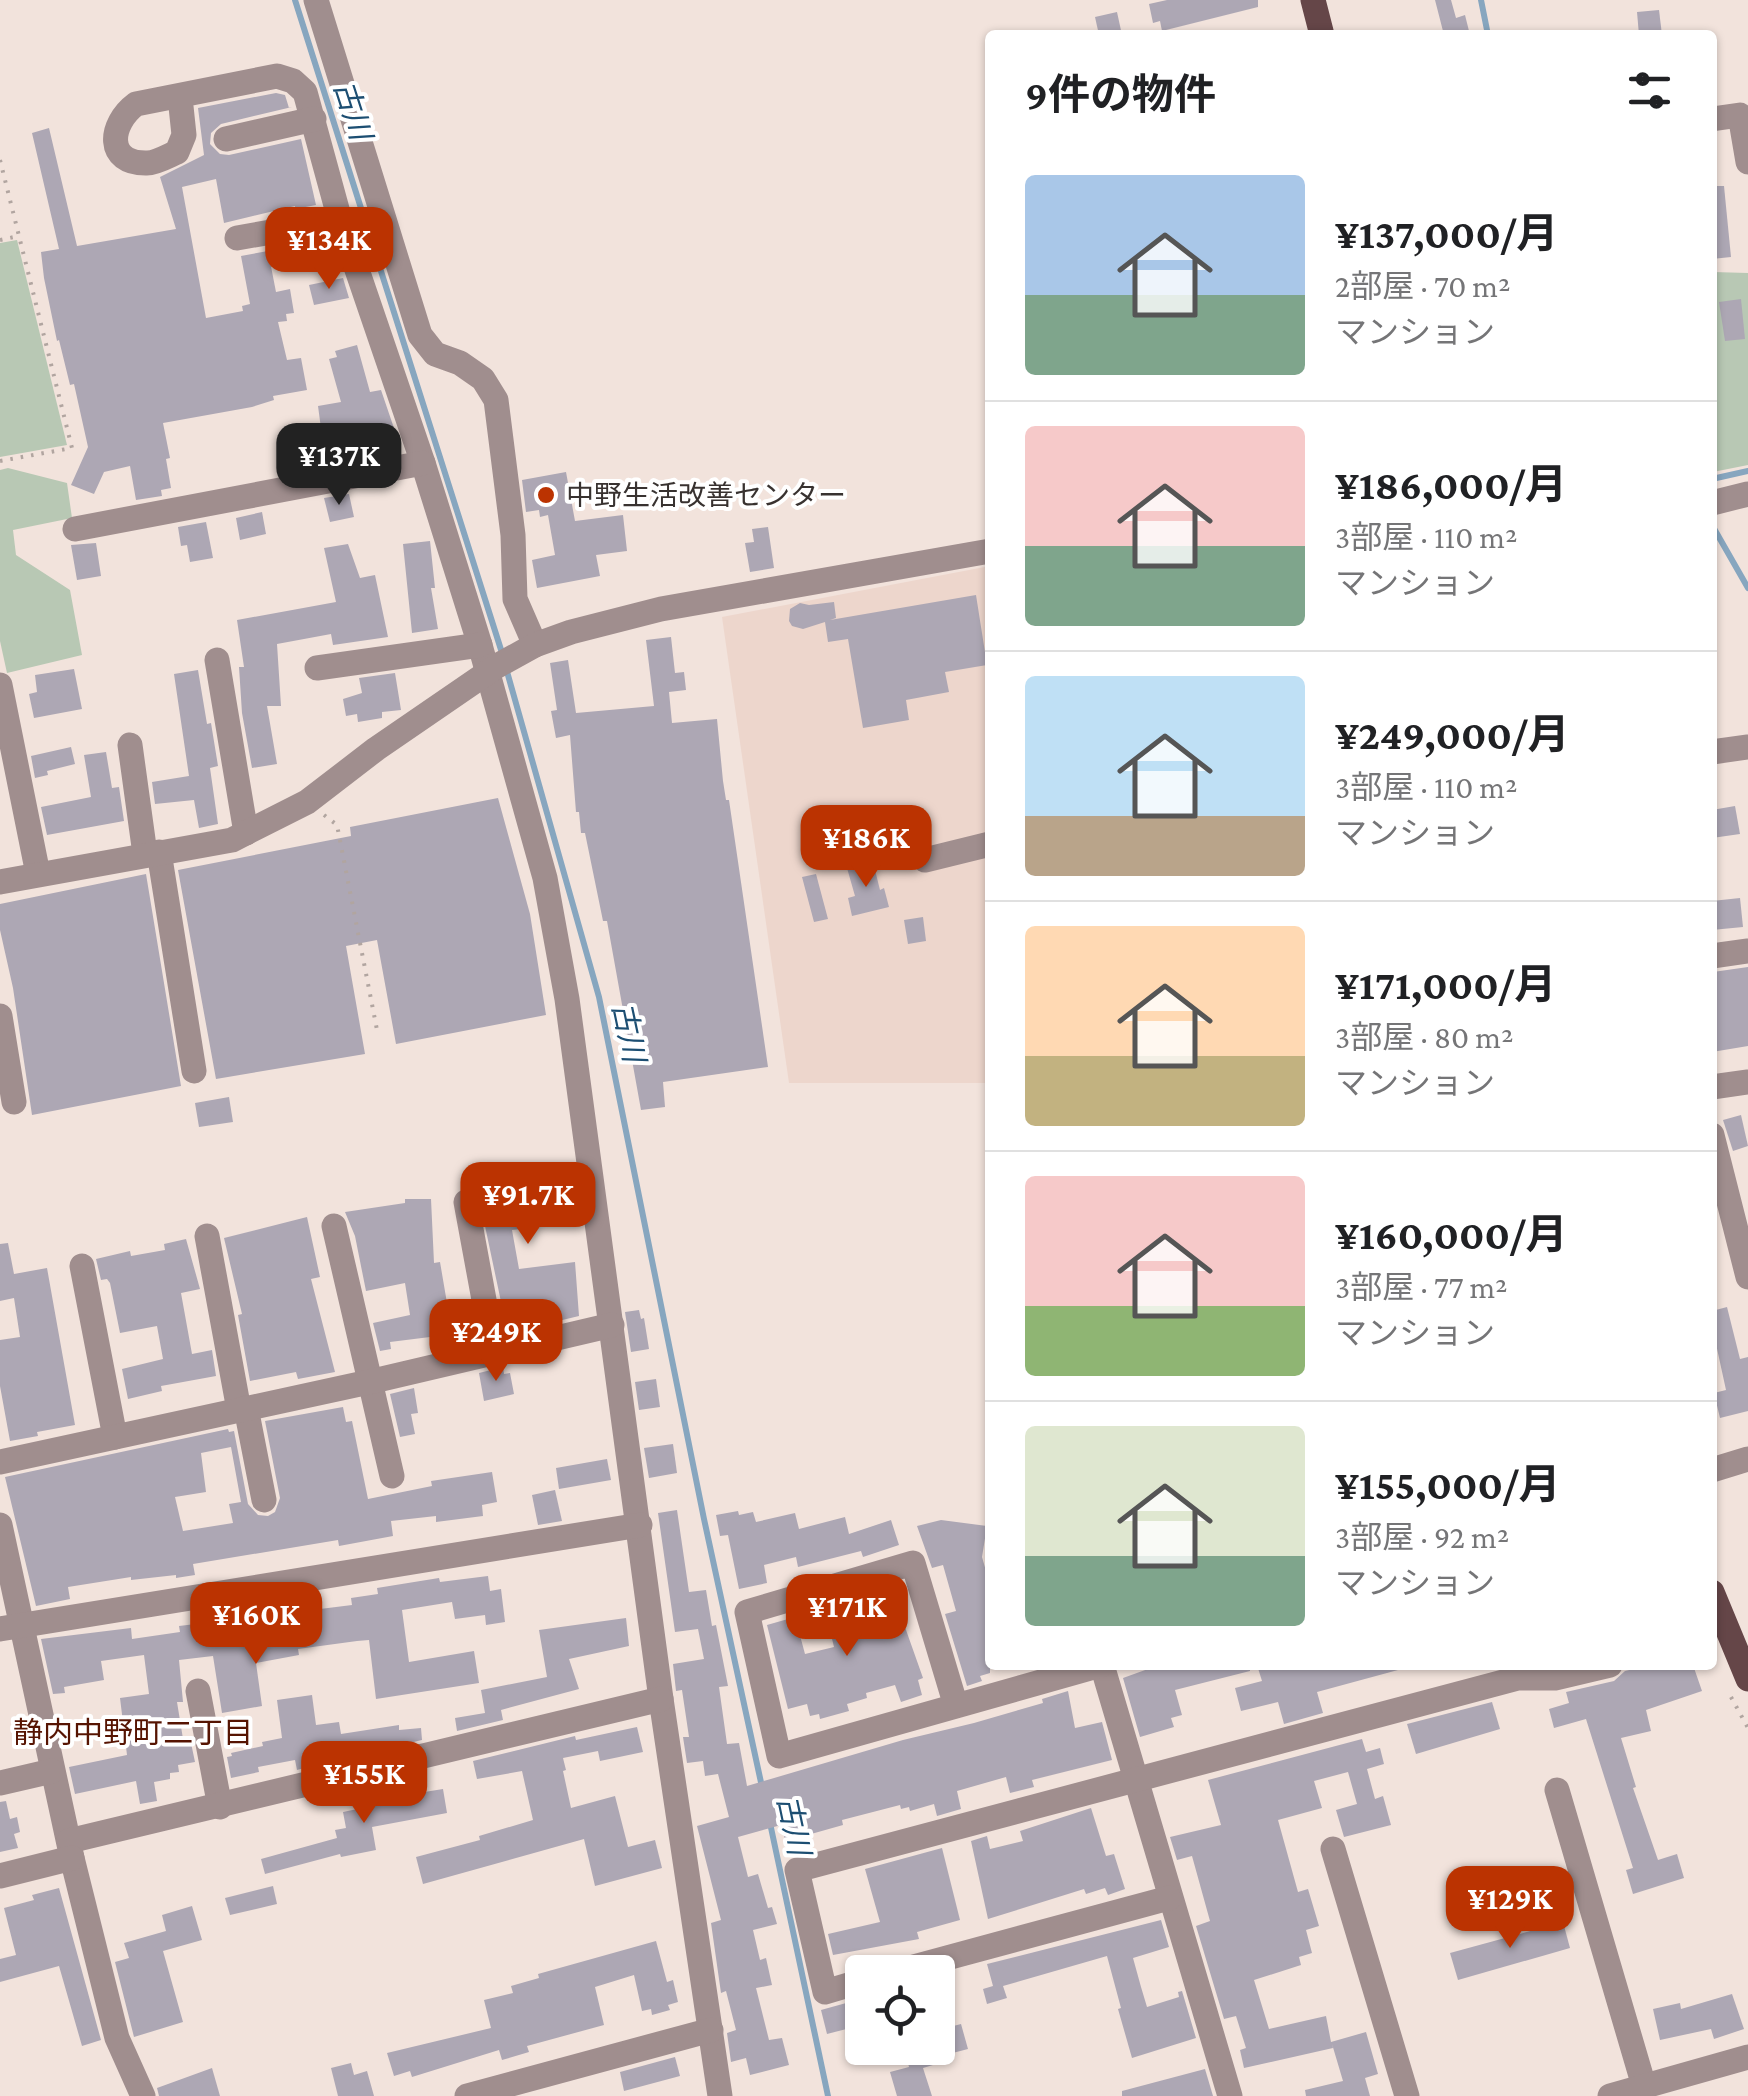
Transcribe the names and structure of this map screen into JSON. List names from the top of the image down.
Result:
{
  "districts": ["静内中野町二丁目"],
  "water": ["古川"],
  "places": ["中野生活改善センター"],
  "page": {
    "heading": "9件の物件",
    "list": [
      {
        "name": "¥137,000/月",
        "note": "2部屋 · 70 m² · マンション"
      },
      {
        "name": "¥186,000/月",
        "note": "3部屋 · 110 m² · マンション"
      },
      {
        "name": "¥249,000/月",
        "note": "3部屋 · 110 m² · マンション"
      },
      {
        "name": "¥171,000/月",
        "note": "3部屋 · 80 m² · マンション"
      },
      {
        "name": "¥160,000/月",
        "note": "3部屋 · 77 m² · マンション"
      },
      {
        "name": "¥155,000/月",
        "note": "3部屋 · 92 m² · マンション"
      }
    ],
    "price": [
      "¥134K",
      "¥137K",
      "¥186K",
      "¥91.7K",
      "¥249K",
      "¥171K",
      "¥160K",
      "¥155K",
      "¥129K"
    ]
  }
}
